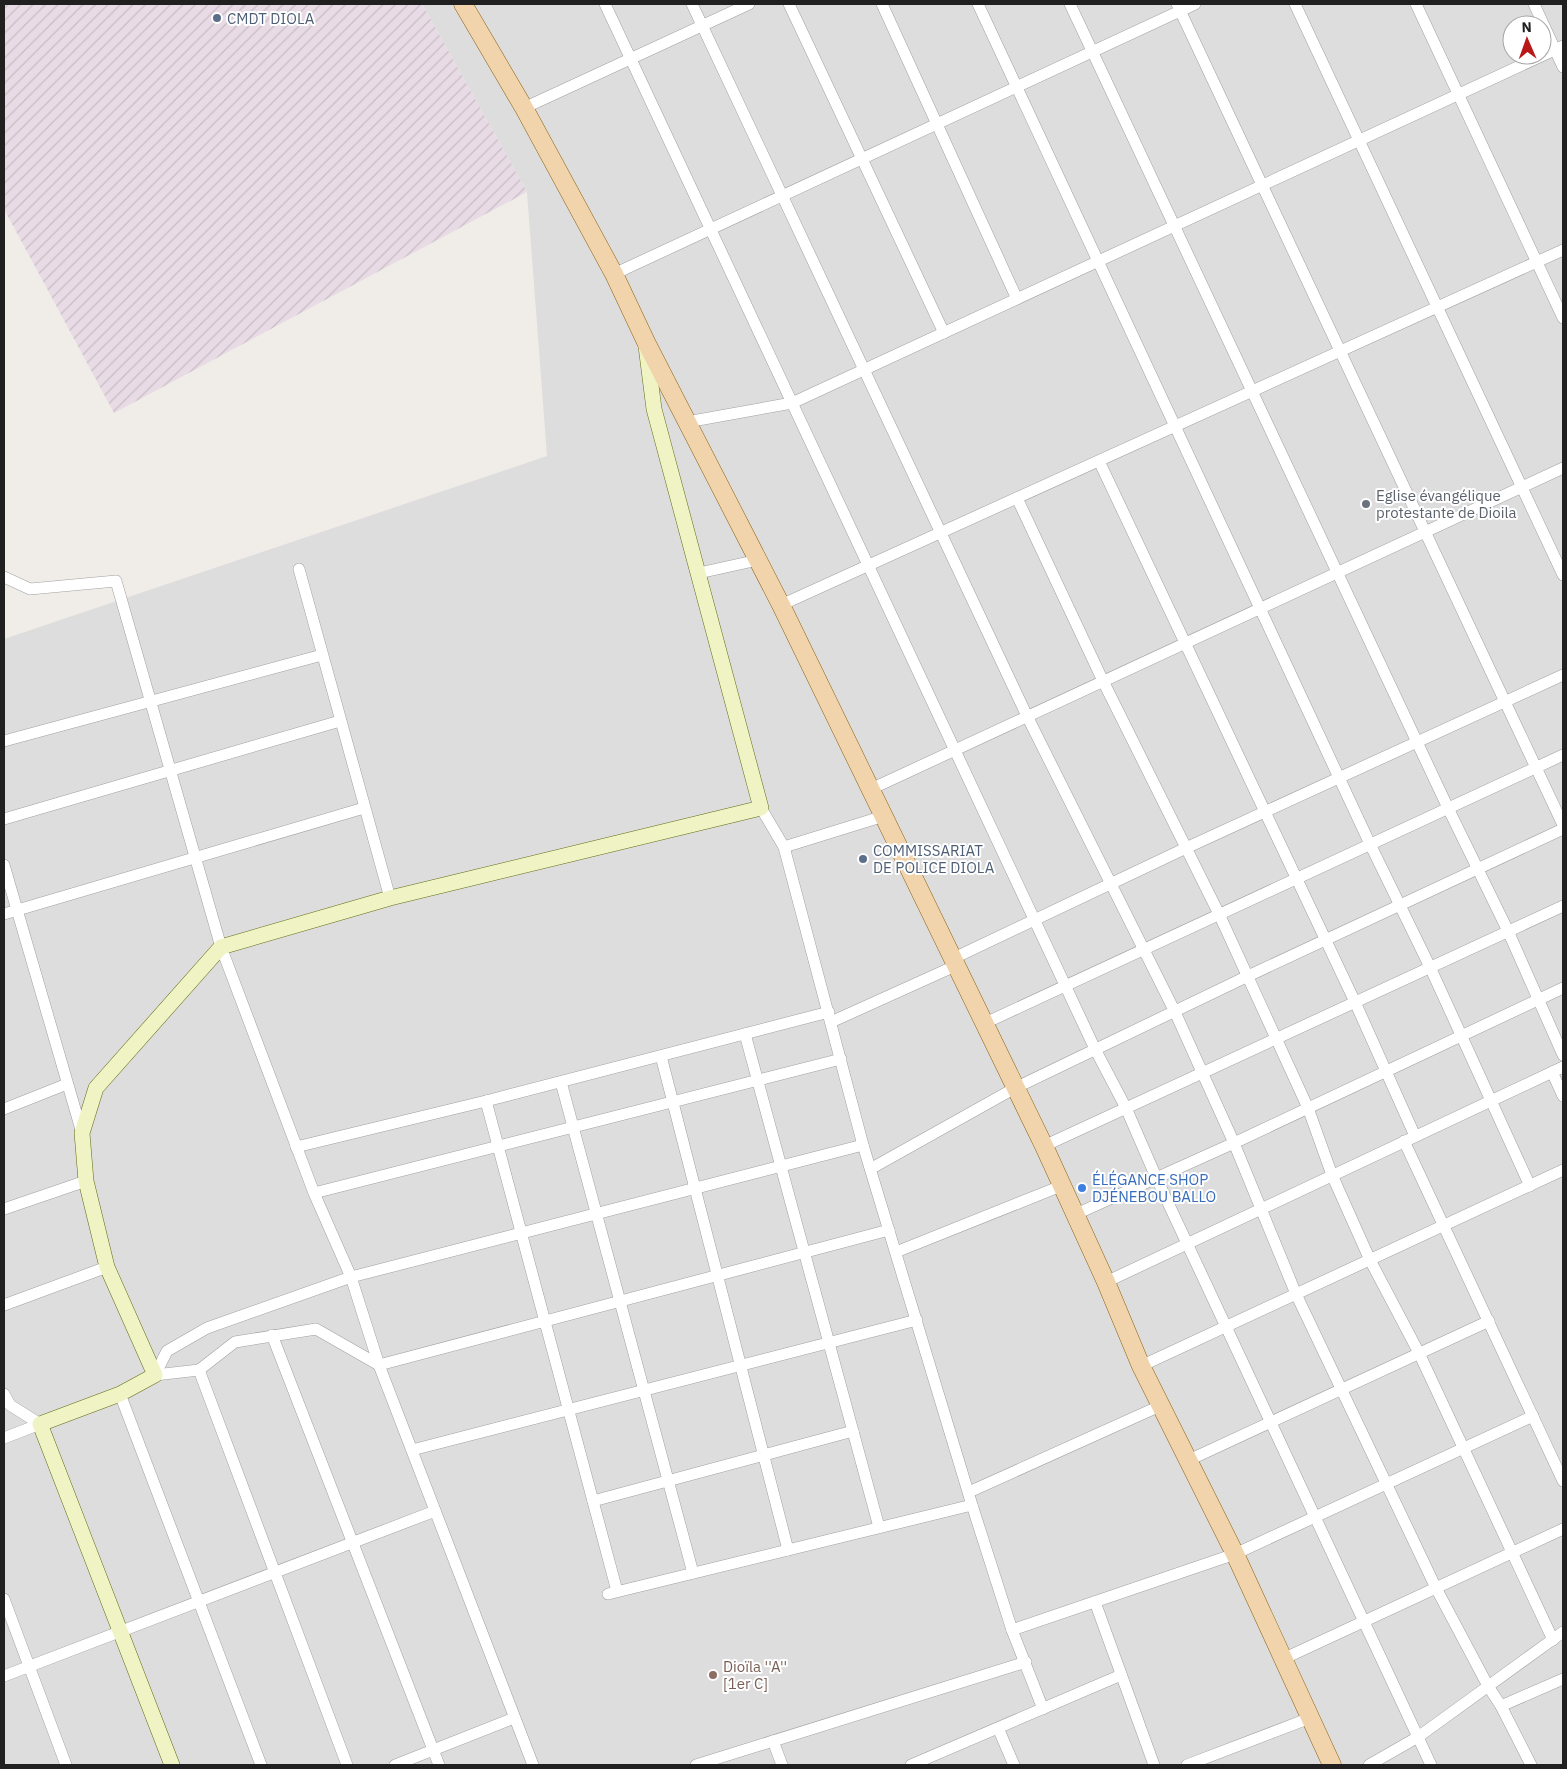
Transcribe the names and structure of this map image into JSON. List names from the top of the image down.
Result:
{
  "places": [
    "CMDT DIOLA",
    "Eglise évangélique protestante de Dioila",
    "COMMISSARIAT DE POLICE DIOLA",
    "ÉLÉGANCE SHOP DJÉNEBOU BALLO",
    "Dioïla ''A'' [1er C]"
  ],
  "north": "top"
}
